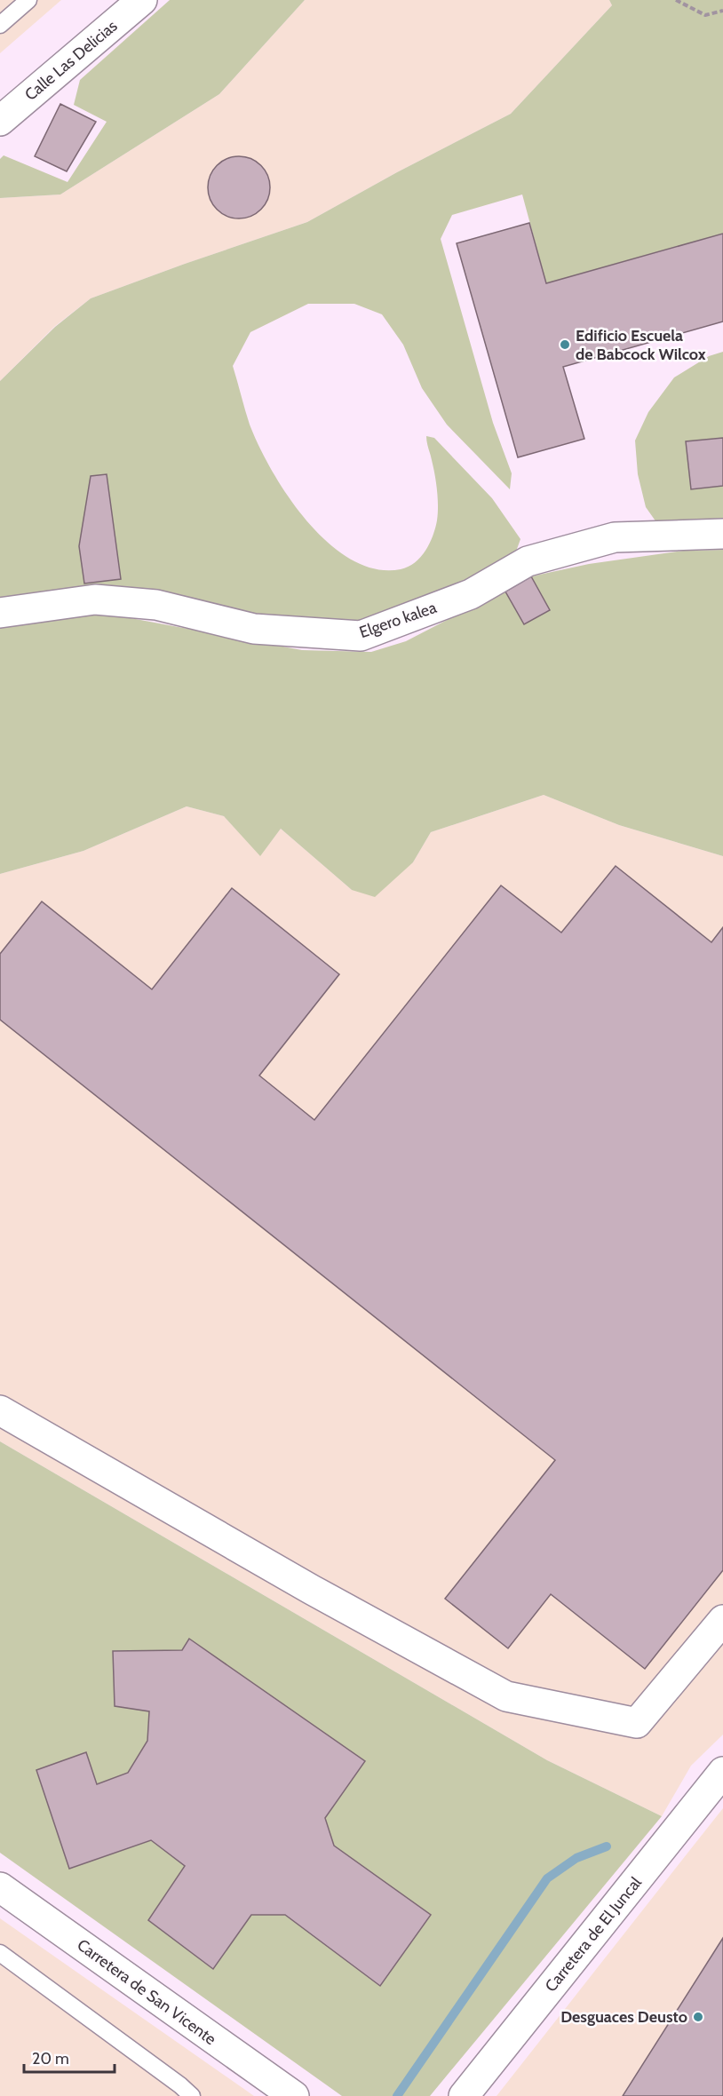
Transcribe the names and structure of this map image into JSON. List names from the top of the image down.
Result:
{
  "streets": {
    "street": [
      "Calle Las Delicias",
      "Elgero kalea",
      "Carretera de El Juncal",
      "Carretera de San Vicente"
    ]
  },
  "places": ["Edificio Escuela de Babcock Wilcox", "Desguaces Deusto"],
  "scale_bar": "20 m"
}
